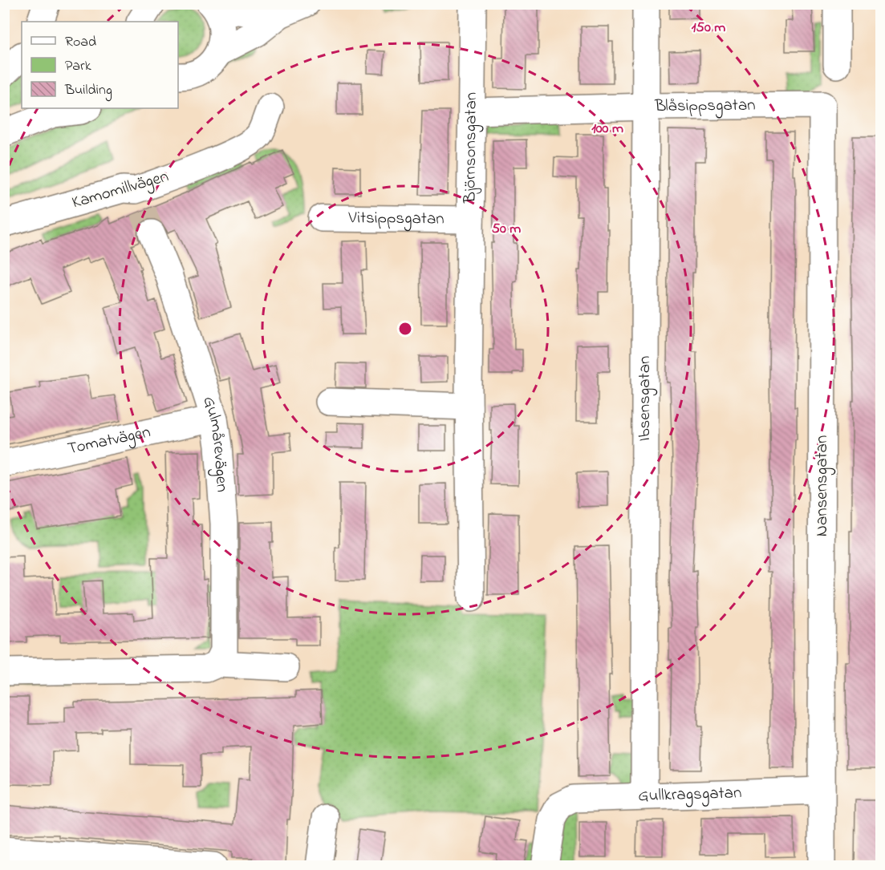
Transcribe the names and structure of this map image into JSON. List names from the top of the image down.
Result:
{
  "streets": {
    "street": [
      "Blåsippsgatan",
      "Björnsonsgatan",
      "Kamomillvägen",
      "Vitsippsgatan",
      "Ibsensgatan",
      "Tomatvägen",
      "Gulmårevägen",
      "Nansensgatan",
      "Gullkragsgatan"
    ]
  },
  "crossings": [
    ["Blåsippsgatan", "Björnsonsgatan"],
    ["Blåsippsgatan", "Ibsensgatan"],
    ["Blåsippsgatan", "Nansensgatan"],
    ["Björnsonsgatan", "Vitsippsgatan"],
    ["Kamomillvägen", "Gulmårevägen"],
    ["Ibsensgatan", "Gullkragsgatan"],
    ["Tomatvägen", "Gulmårevägen"],
    ["Nansensgatan", "Gullkragsgatan"]
  ],
  "legend": ["Road", "Park", "Building"],
  "rings": ["150 m", "100 m", "50 m"]
}
